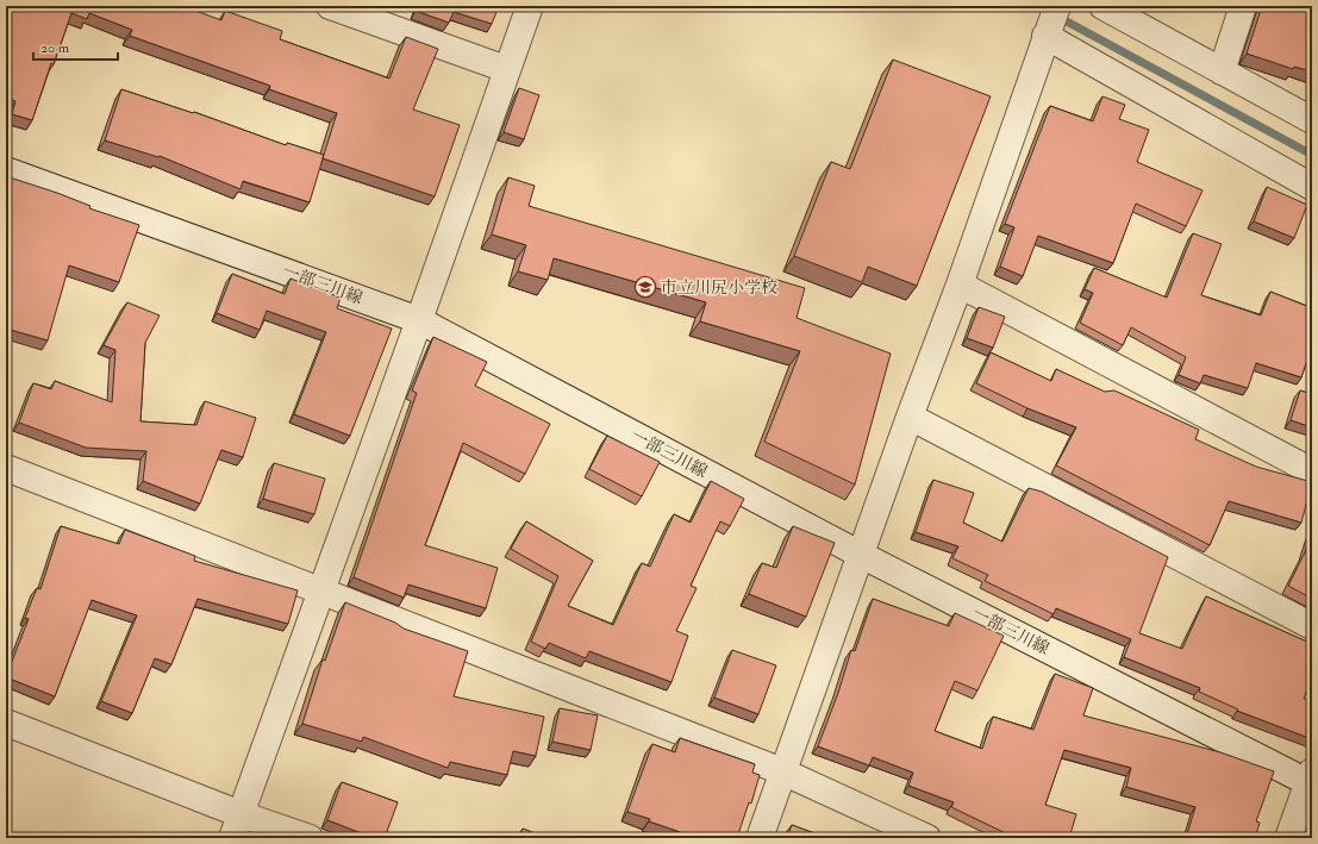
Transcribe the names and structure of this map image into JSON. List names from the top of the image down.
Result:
{
  "streets": {
    "street": ["一部三川線"]
  },
  "places": {
    "school or university": ["市立川尻小学校"]
  },
  "scale_bar": "20 m"
}
